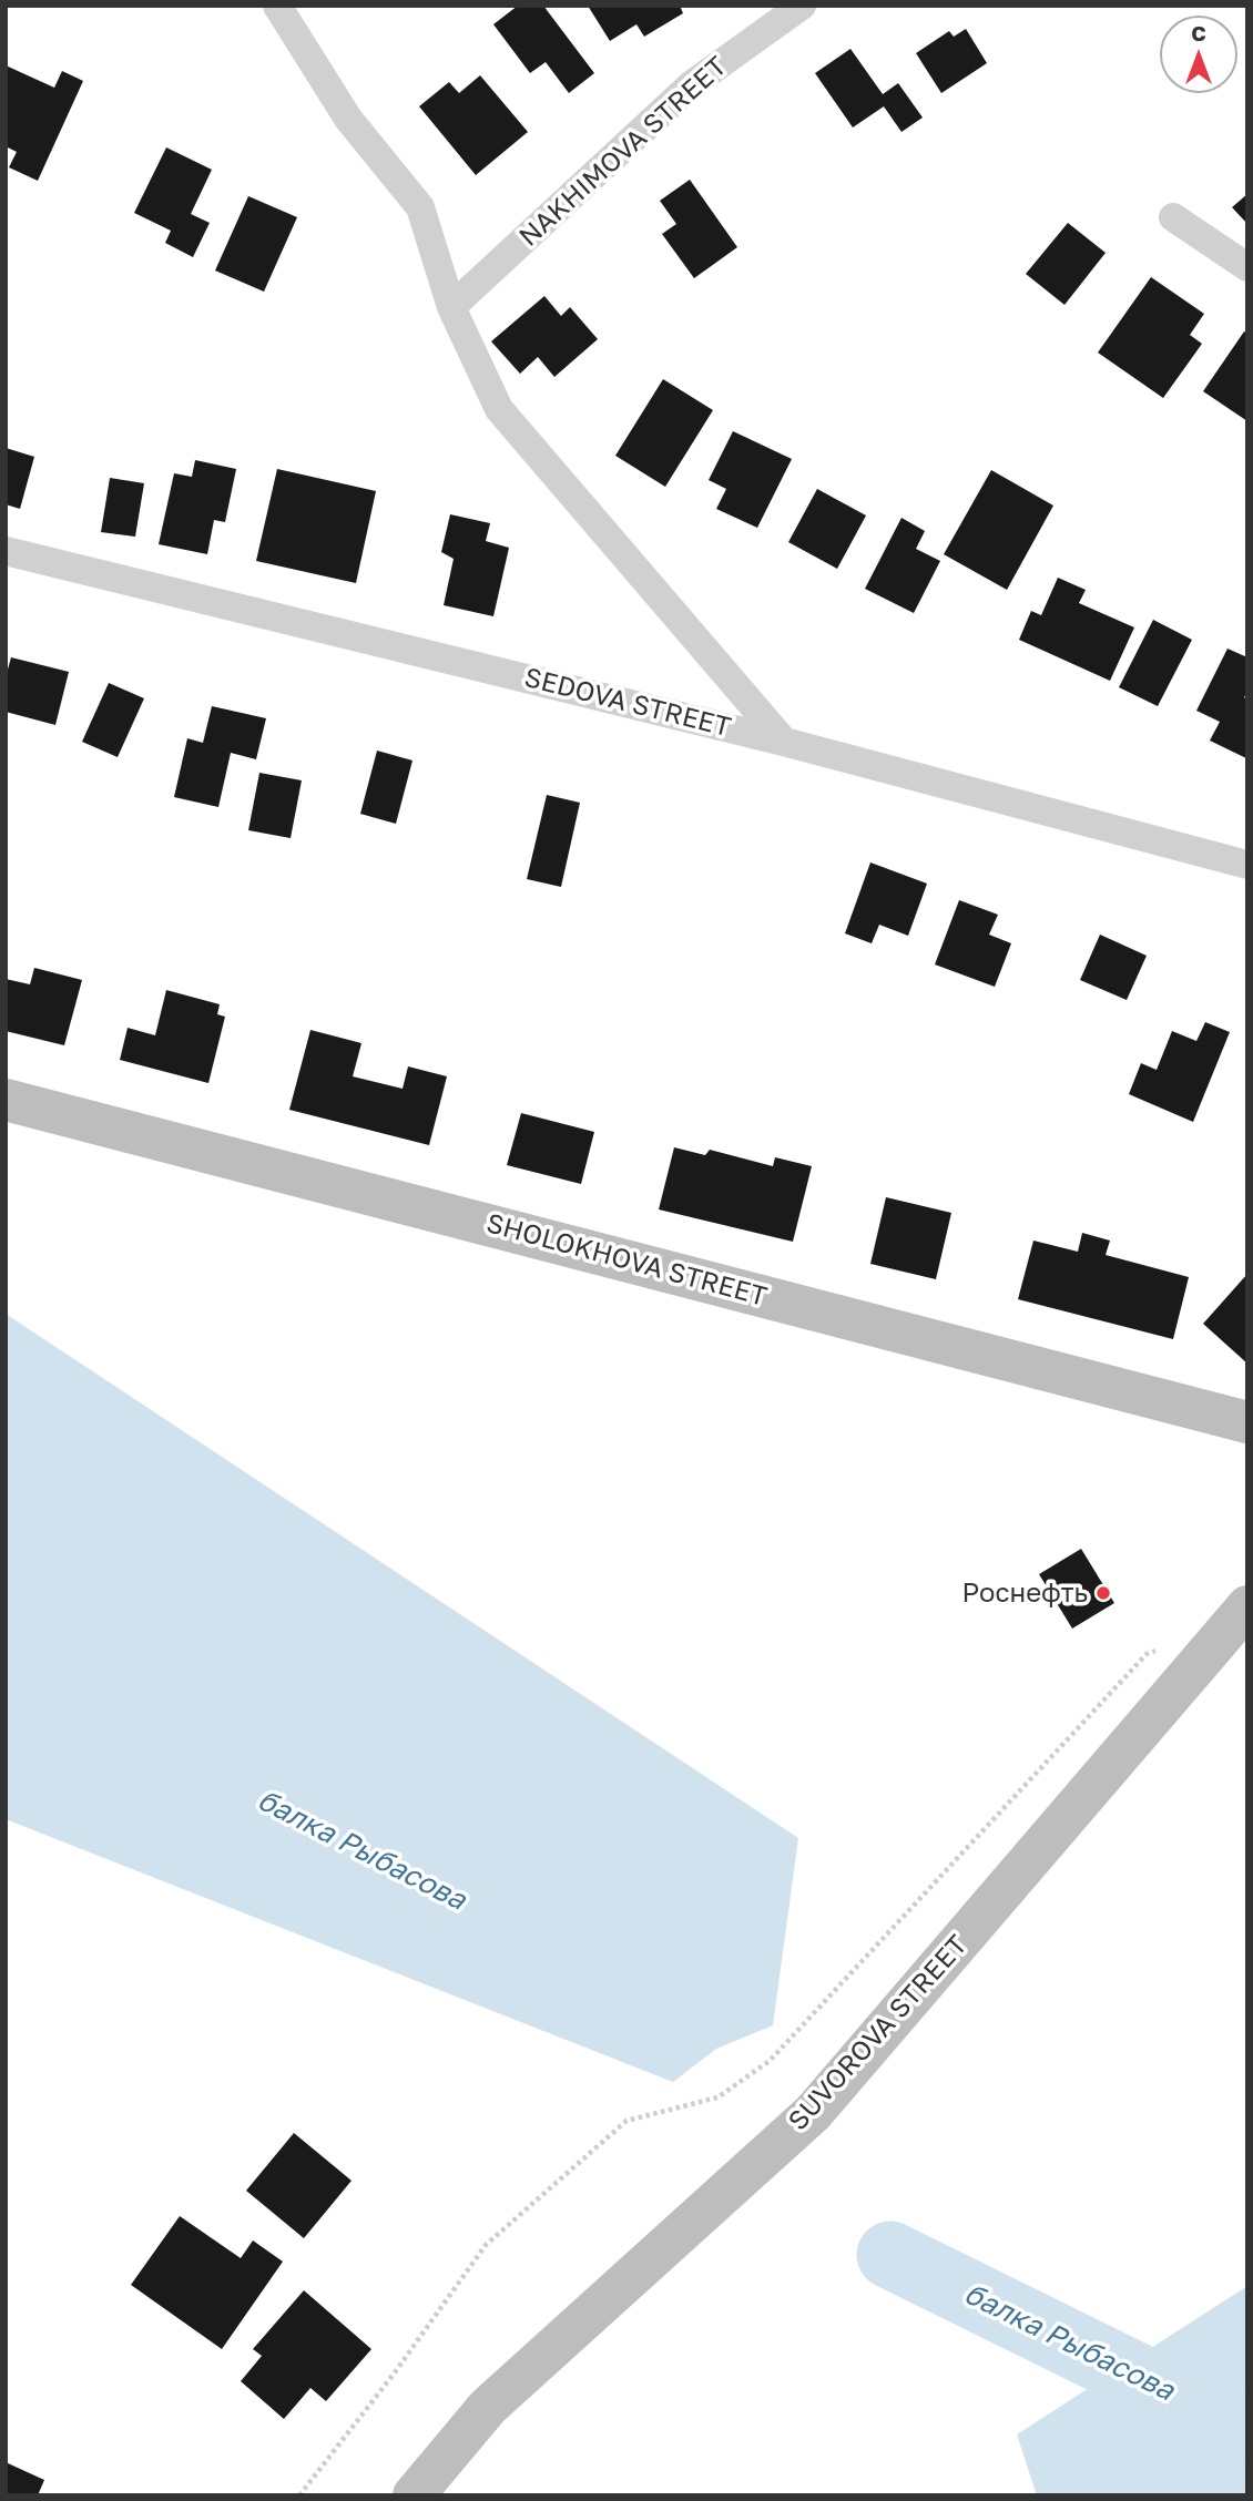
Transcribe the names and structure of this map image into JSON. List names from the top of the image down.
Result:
{
  "streets": {
    "main road": ["SHOLOKHOVA STREET", "SUVOROVA STREET"],
    "street": ["NAKHIMOVA STREET", "SEDOVA STREET"]
  },
  "water": ["балка Рыбасова"],
  "places": ["Роснефть"],
  "north": "top"
}
